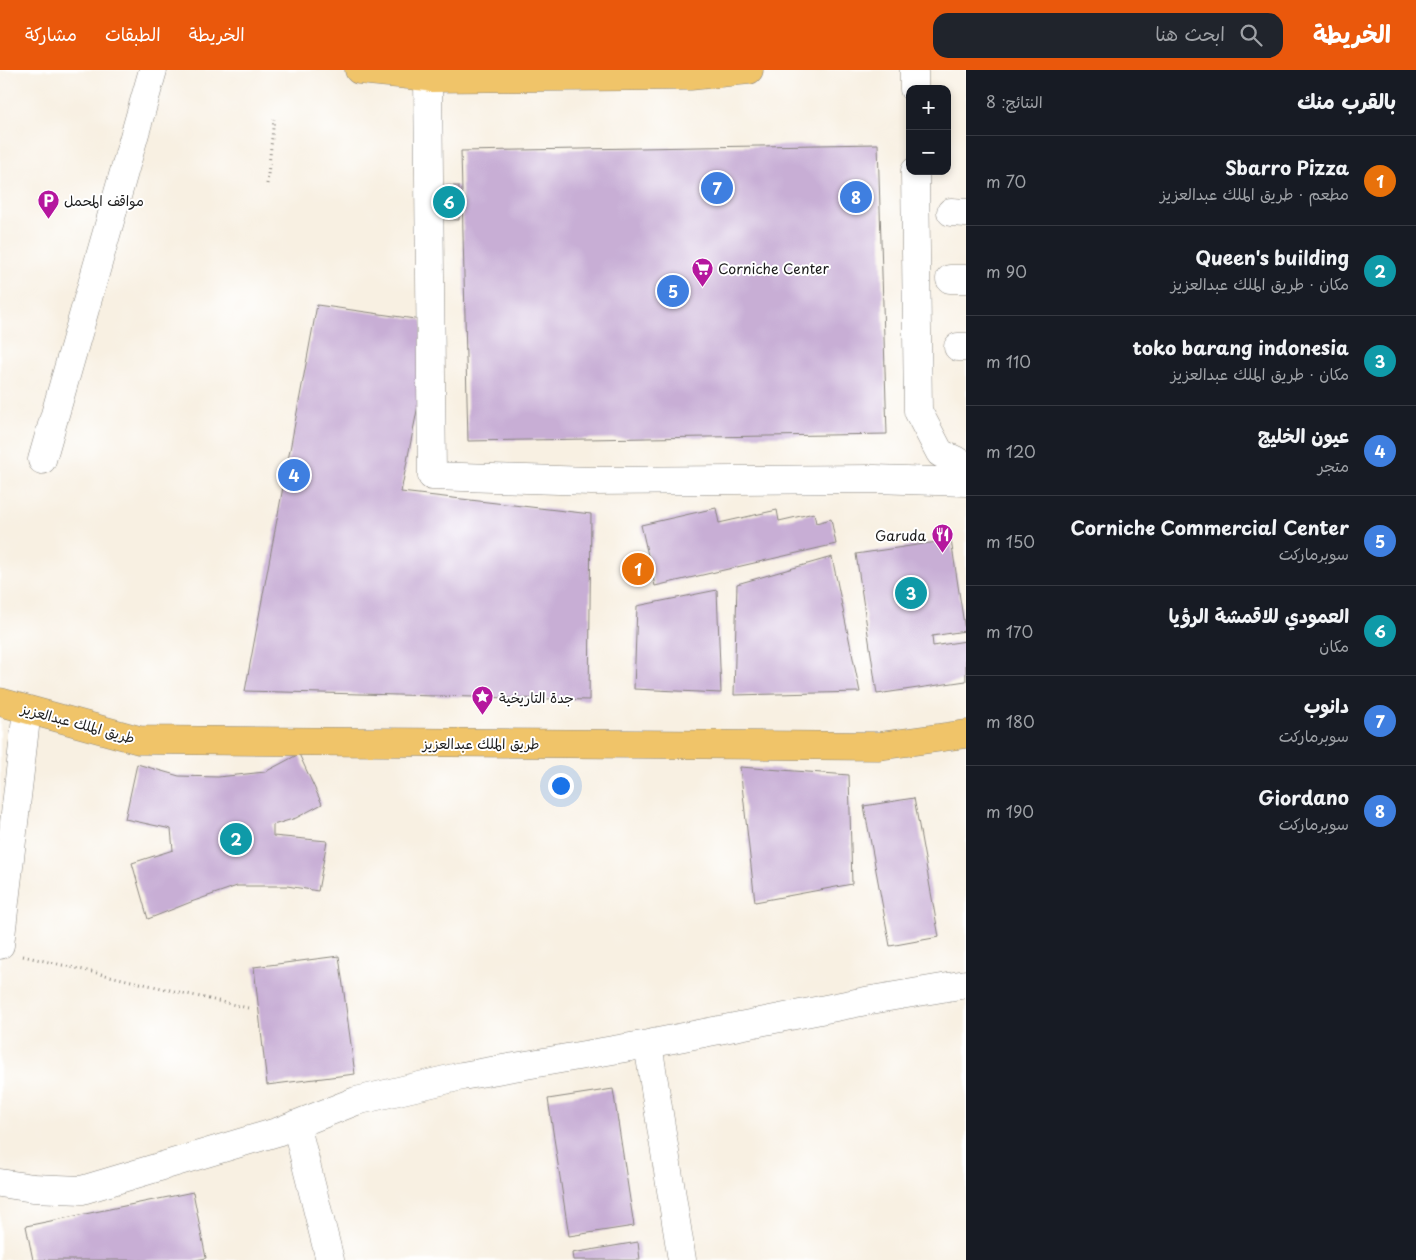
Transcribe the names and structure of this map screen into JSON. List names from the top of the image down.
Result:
{
  "streets": {
    "main road": ["طريق الملك عبدالعزيز"]
  },
  "places": {
    "parking": ["مواقف المحمل"],
    "supermarket": ["Corniche Center"],
    "restaurant": ["Garuda"],
    "place": ["جدة التاريخية"]
  },
  "page": {
    "header": "الخريطة",
    "search": "ابحث هنا",
    "nav": ["الخريطة", "الطبقات", "مشاركة"],
    "heading": ["بالقرب منك", "النتائج: 8"],
    "map_buttons": ["+", "−"],
    "list": [
      {
        "mark": "1",
        "name": "Sbarro Pizza",
        "note": "مطعم · طريق الملك عبدالعزيز",
        "value": "70 m"
      },
      {
        "mark": "2",
        "name": "Queen's building",
        "note": "مكان · طريق الملك عبدالعزيز",
        "value": "90 m"
      },
      {
        "mark": "3",
        "name": "toko barang indonesia",
        "note": "مكان · طريق الملك عبدالعزيز",
        "value": "110 m"
      },
      {
        "mark": "4",
        "name": "عيون الخليج",
        "note": "متجر",
        "value": "120 m"
      },
      {
        "mark": "5",
        "name": "Corniche Commercial Center",
        "note": "سوبرماركت",
        "value": "150 m"
      },
      {
        "mark": "6",
        "name": "العمودي للاقمشة الرؤيا",
        "note": "مكان",
        "value": "170 m"
      },
      {
        "mark": "7",
        "name": "دانوب",
        "note": "سوبرماركت",
        "value": "180 m"
      },
      {
        "mark": "8",
        "name": "Giordano",
        "note": "سوبرماركت",
        "value": "190 m"
      }
    ],
    "pins": [
      "7",
      "8",
      "6",
      "5",
      "4",
      "1",
      "3",
      "2"
    ]
  }
}
